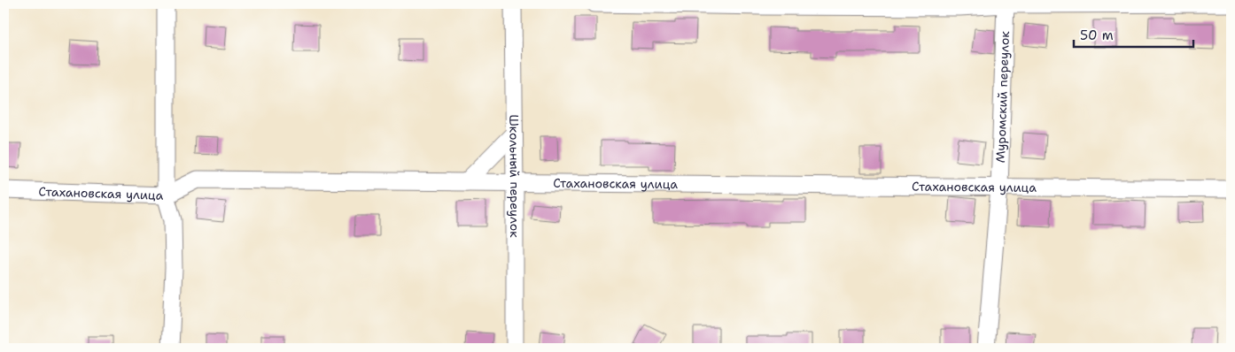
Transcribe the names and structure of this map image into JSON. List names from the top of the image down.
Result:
{
  "streets": {
    "street": ["Муромский переулок", "Школьный переулок", "Стахановская улица"]
  },
  "crossings": [
    ["Муромский переулок", "Стахановская улица"],
    ["Школьный переулок", "Стахановская улица"]
  ],
  "scale_bar": "50 m"
}
